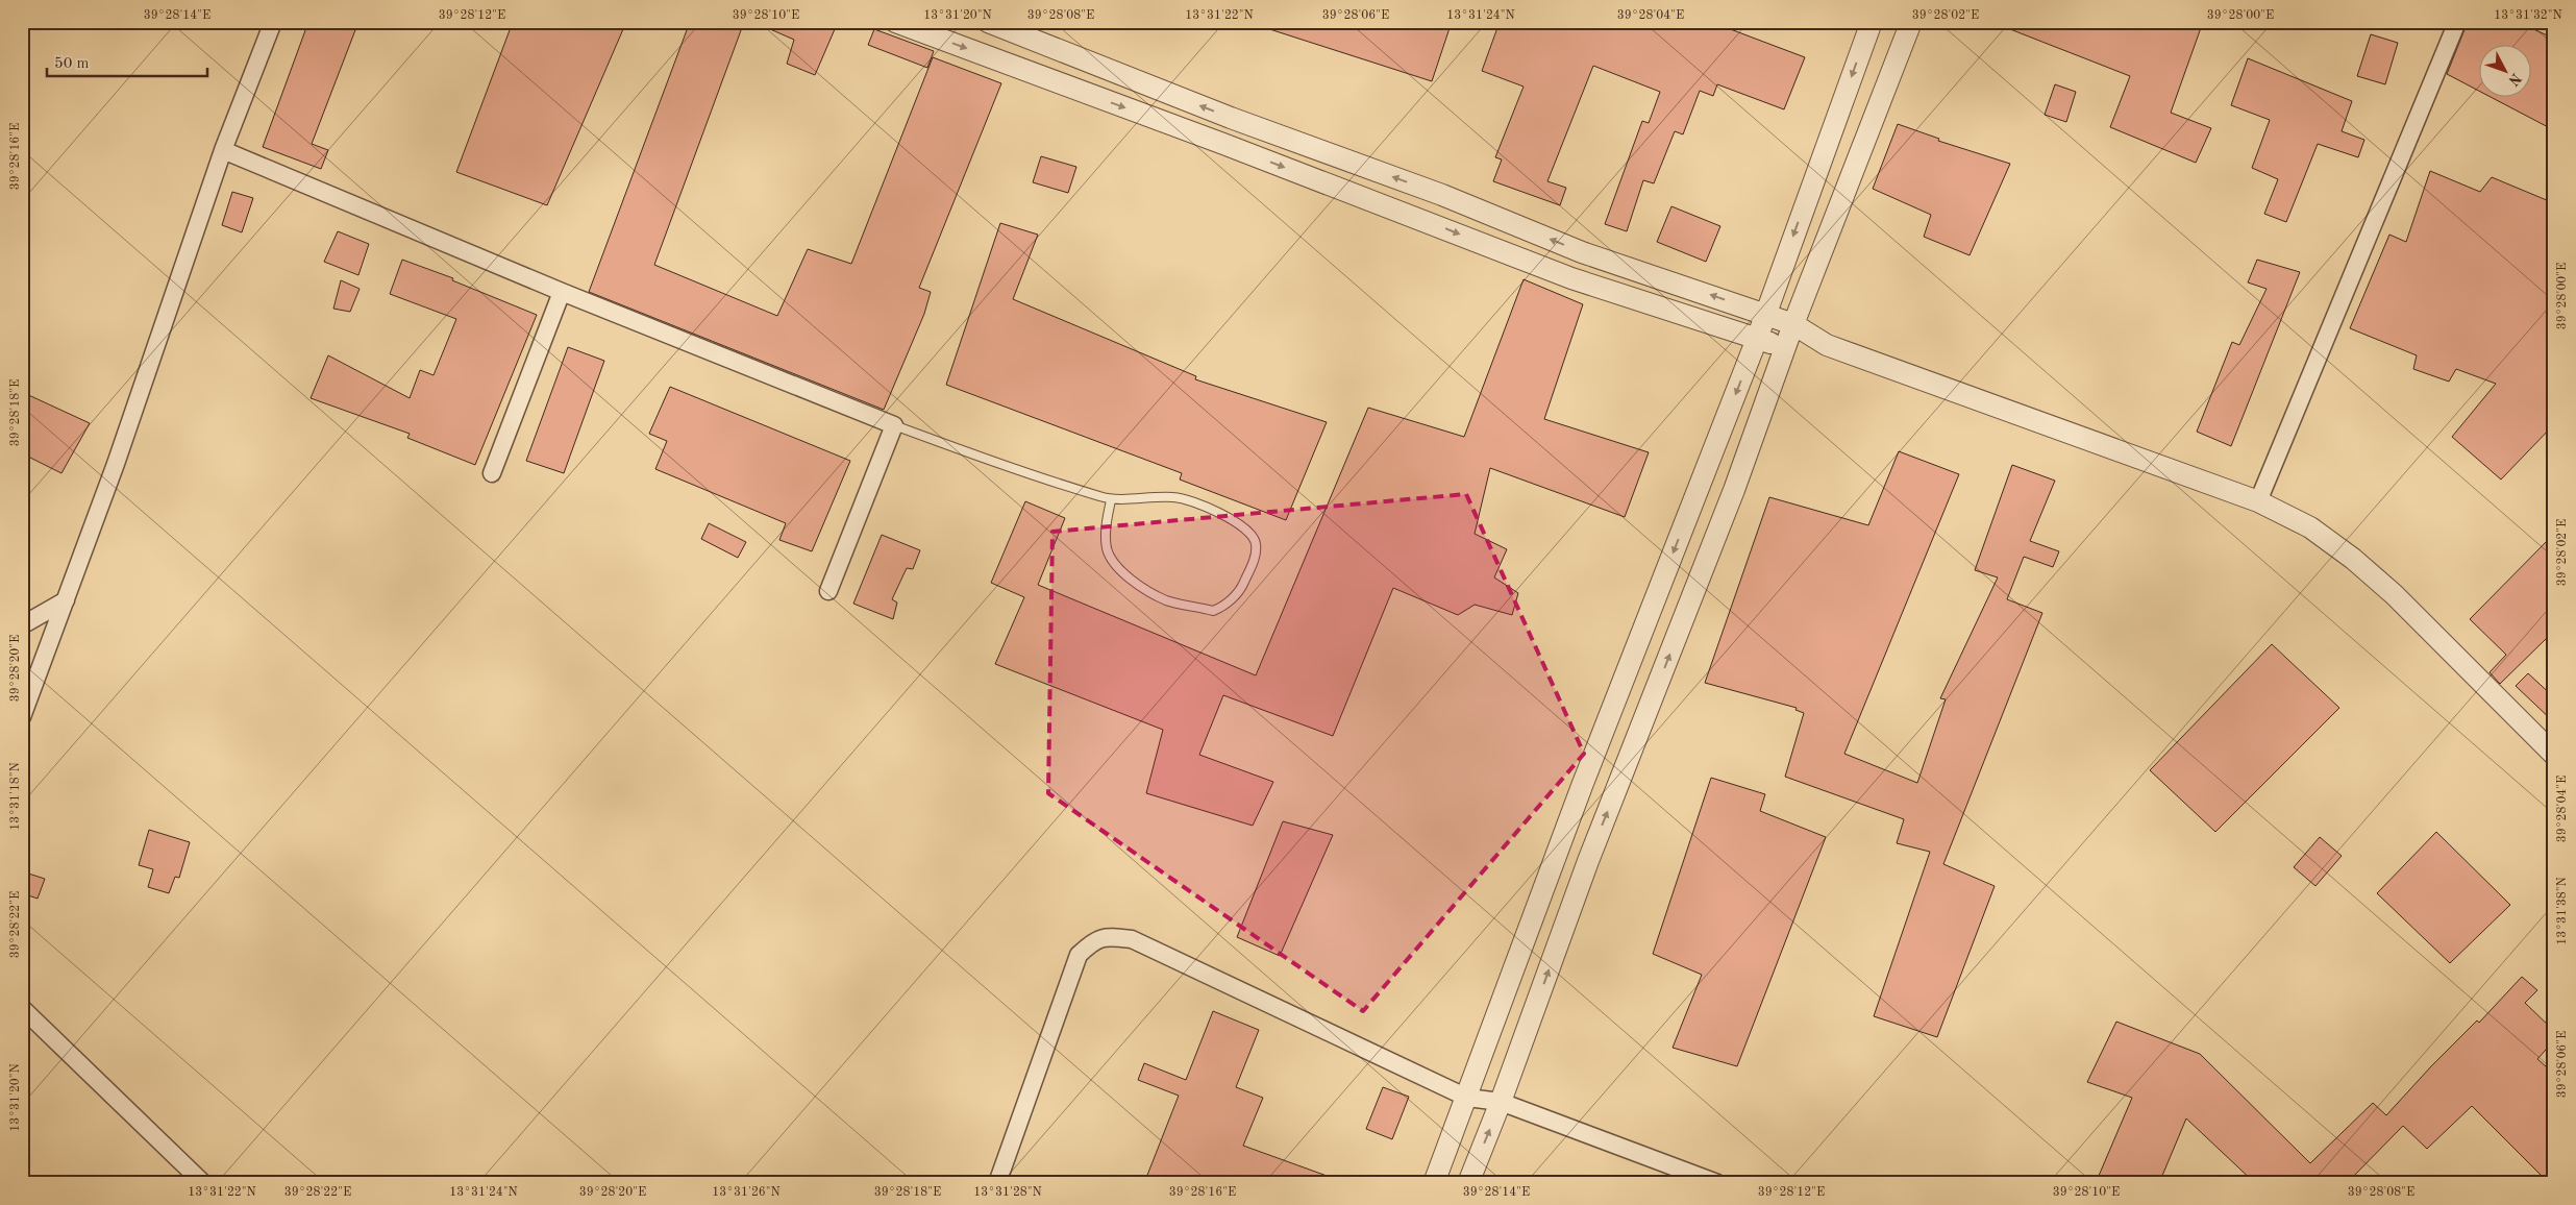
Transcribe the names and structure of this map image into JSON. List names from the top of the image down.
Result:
{
  "scale_bar": "50 m",
  "north": "bottom right",
  "coordinates": [
    "39°28'14\"E",
    "39°28'12\"E",
    "39°28'10\"E",
    "13°31'20\"N",
    "39°28'08\"E",
    "13°31'22\"N",
    "39°28'06\"E",
    "13°31'24\"N",
    "39°28'04\"E",
    "39°28'02\"E",
    "39°28'00\"E",
    "13°31'32\"N",
    "39°28'16\"E",
    "39°28'18\"E",
    "39°28'20\"E",
    "13°31'18\"N",
    "13°31'38\"N",
    "39°28'22\"E",
    "13°31'26\"N",
    "13°31'28\"N"
  ]
}
